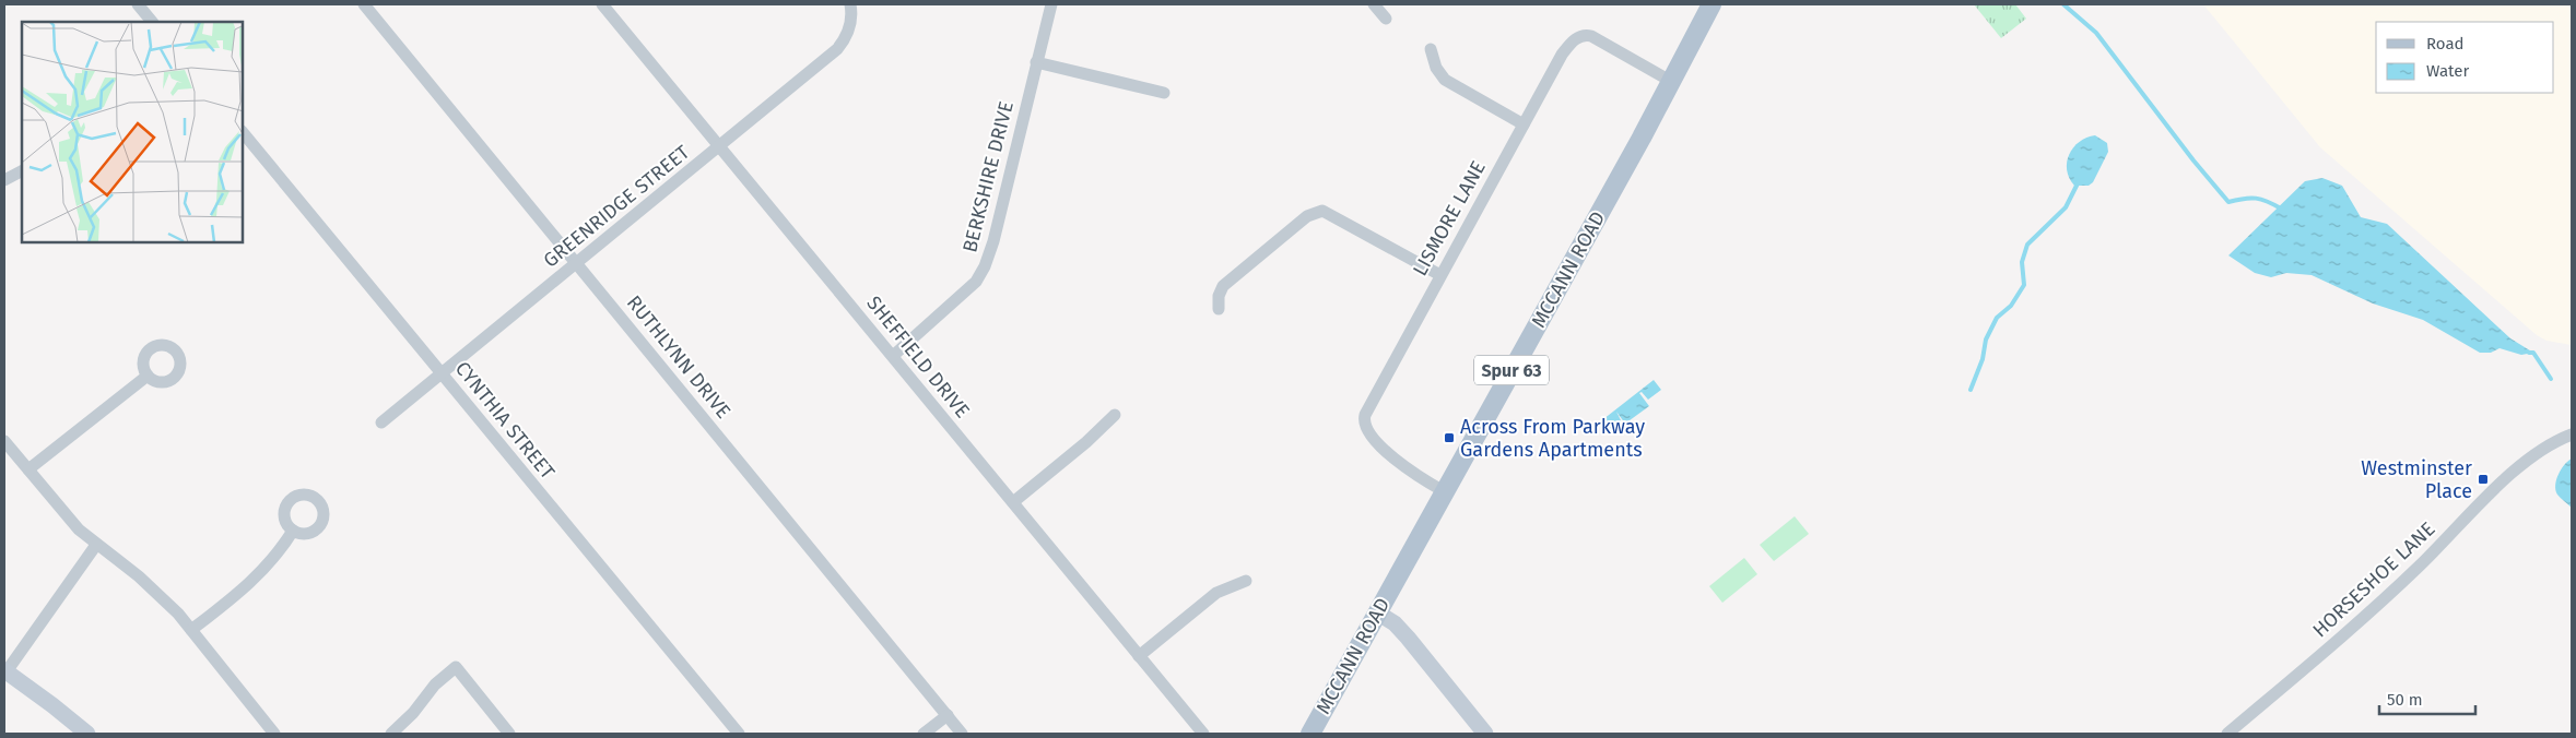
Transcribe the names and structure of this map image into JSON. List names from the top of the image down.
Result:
{
  "streets": {
    "main road": ["MCCANN ROAD", "Spur 63"],
    "street": [
      "BERKSHIRE DRIVE",
      "GREENRIDGE STREET",
      "LISMORE LANE",
      "RUTHLYNN DRIVE",
      "SHEFFIELD DRIVE",
      "CYNTHIA STREET",
      "HORSESHOE LANE"
    ]
  },
  "crossings": [
    ["BERKSHIRE DRIVE", "SHEFFIELD DRIVE"],
    ["GREENRIDGE STREET", "RUTHLYNN DRIVE"],
    ["GREENRIDGE STREET", "SHEFFIELD DRIVE"],
    ["GREENRIDGE STREET", "CYNTHIA STREET"],
    ["LISMORE LANE", "MCCANN ROAD"]
  ],
  "places": {
    "transit": ["Across From Parkway Gardens Apartments", "Westminster Place"]
  },
  "legend": ["Road", "Water"],
  "scale_bar": "50 m"
}
